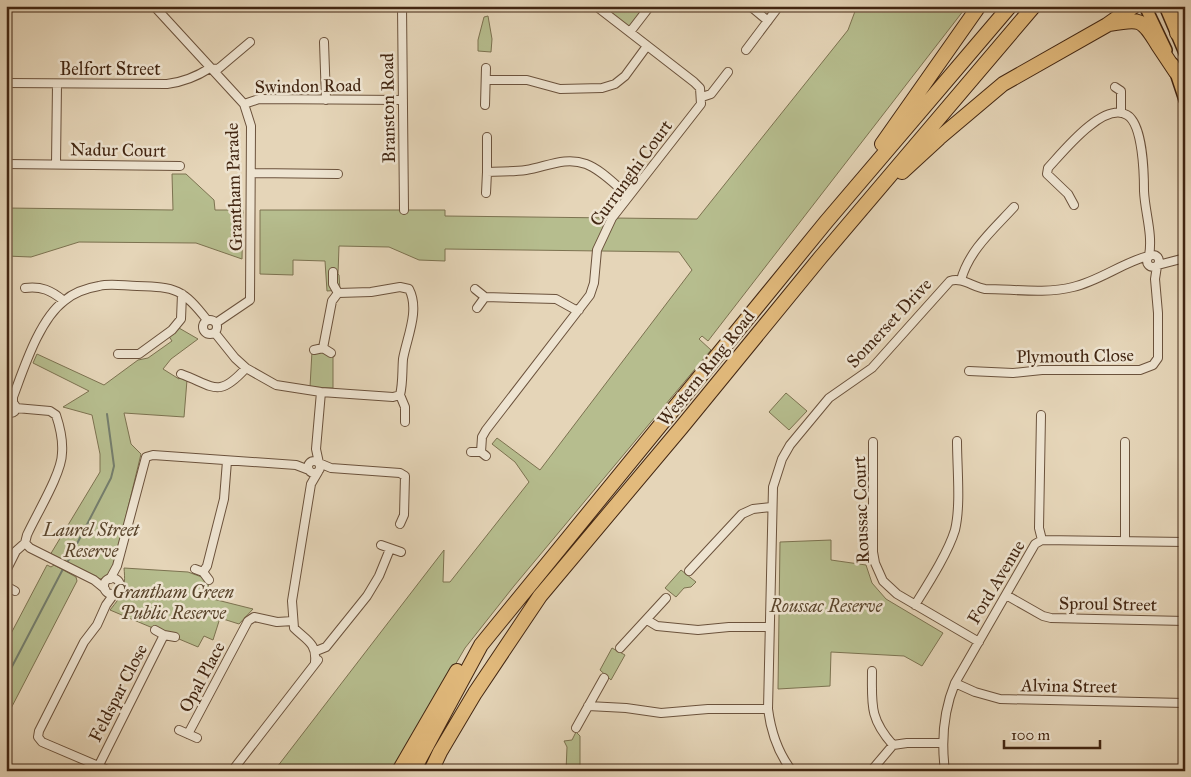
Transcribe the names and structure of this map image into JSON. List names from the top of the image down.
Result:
{
  "streets": {
    "highway": ["Western Ring Road"],
    "street": [
      "Belfort Street",
      "Swindon Road",
      "Branston Road",
      "Nadur Court",
      "Currunghi Court",
      "Grantham Parade",
      "Somerset Drive",
      "Plymouth Close",
      "Roussac Court",
      "Ford Avenue",
      "Sproul Street",
      "Opal Place",
      "Alvina Street",
      "Feldspar Close"
    ]
  },
  "crossings": [
    ["Belfort Street", "Grantham Parade"],
    ["Swindon Road", "Branston Road"],
    ["Swindon Road", "Grantham Parade"],
    ["Somerset Drive", "Plymouth Close"],
    ["Roussac Court", "Ford Avenue"],
    ["Ford Avenue", "Sproul Street"],
    ["Ford Avenue", "Alvina Street"]
  ],
  "parks": ["Laurel Street Reserve", "Grantham Green Public Reserve", "Roussac Reserve"],
  "scale_bar": "100 m"
}
